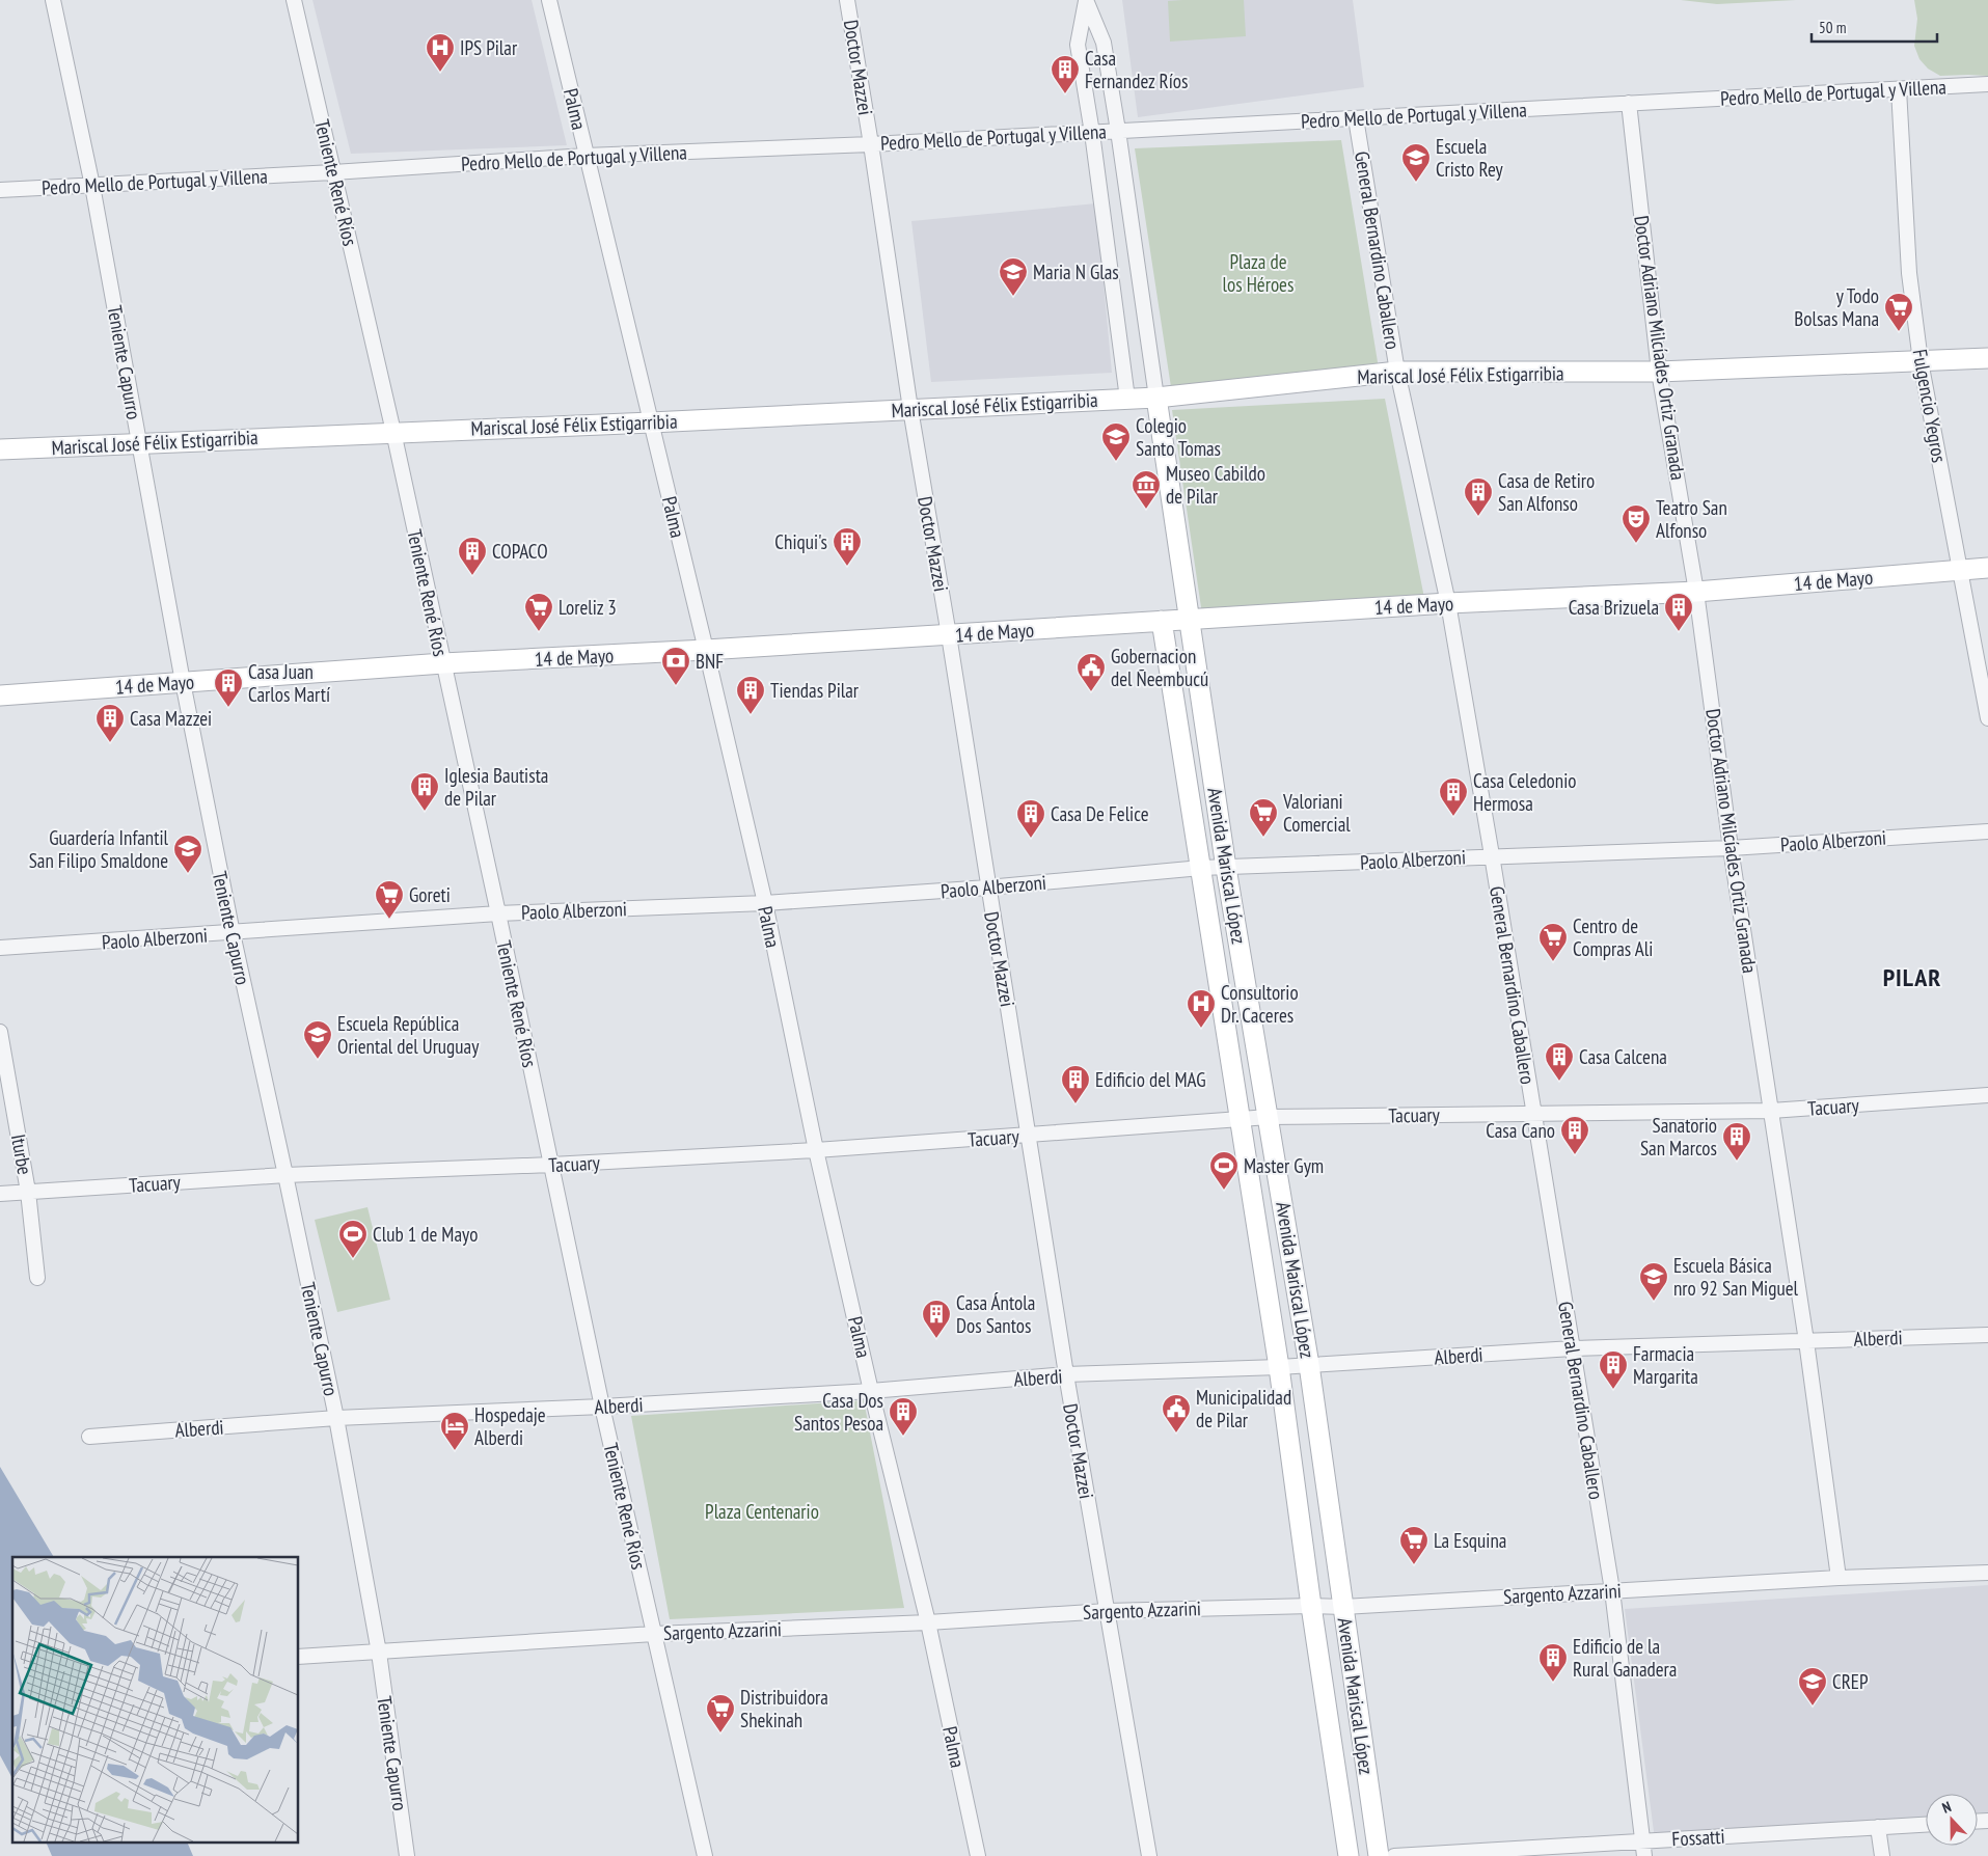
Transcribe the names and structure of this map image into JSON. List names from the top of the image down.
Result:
{
  "streets": {
    "main road": ["Mariscal José Félix Estigarribia", "14 de Mayo", "Avenida Mariscal López"],
    "street": [
      "Doctor Mazzei",
      "Pedro Mello de Portugal y Villena",
      "Palma",
      "Teniente René Ríos",
      "General Bernardino Caballero",
      "Doctor Adriano Milcíades Ortiz Granada",
      "Teniente Capurro",
      "Fulgencio Yegros",
      "Paolo Alberzoni",
      "Tacuary",
      "Iturbe",
      "Alberdi",
      "Sargento Azzarini",
      "Fossatti"
    ]
  },
  "crossings": [
    ["Doctor Mazzei", "Pedro Mello de Portugal y Villena"],
    ["Doctor Mazzei", "Mariscal José Félix Estigarribia"],
    ["Doctor Mazzei", "14 de Mayo"],
    ["Doctor Mazzei", "Paolo Alberzoni"],
    ["Doctor Mazzei", "Tacuary"],
    ["Doctor Mazzei", "Alberdi"],
    ["Doctor Mazzei", "Sargento Azzarini"],
    ["Pedro Mello de Portugal y Villena", "Palma"],
    ["Pedro Mello de Portugal y Villena", "Teniente René Ríos"],
    ["Pedro Mello de Portugal y Villena", "General Bernardino Caballero"],
    ["Pedro Mello de Portugal y Villena", "Doctor Adriano Milcíades Ortiz Granada"],
    ["Pedro Mello de Portugal y Villena", "Teniente Capurro"],
    ["Pedro Mello de Portugal y Villena", "Fulgencio Yegros"],
    ["Palma", "Mariscal José Félix Estigarribia"],
    ["Palma", "14 de Mayo"],
    ["Palma", "Paolo Alberzoni"],
    ["Palma", "Tacuary"],
    ["Palma", "Alberdi"],
    ["Palma", "Sargento Azzarini"],
    ["Teniente René Ríos", "Mariscal José Félix Estigarribia"],
    ["Teniente René Ríos", "14 de Mayo"],
    ["Teniente René Ríos", "Paolo Alberzoni"],
    ["Teniente René Ríos", "Tacuary"],
    ["Teniente René Ríos", "Alberdi"],
    ["Teniente René Ríos", "Sargento Azzarini"],
    ["General Bernardino Caballero", "Mariscal José Félix Estigarribia"],
    ["General Bernardino Caballero", "14 de Mayo"],
    ["General Bernardino Caballero", "Paolo Alberzoni"],
    ["General Bernardino Caballero", "Tacuary"],
    ["General Bernardino Caballero", "Alberdi"],
    ["General Bernardino Caballero", "Sargento Azzarini"],
    ["General Bernardino Caballero", "Fossatti"],
    ["Doctor Adriano Milcíades Ortiz Granada", "Mariscal José Félix Estigarribia"],
    ["Doctor Adriano Milcíades Ortiz Granada", "14 de Mayo"],
    ["Doctor Adriano Milcíades Ortiz Granada", "Paolo Alberzoni"],
    ["Doctor Adriano Milcíades Ortiz Granada", "Tacuary"],
    ["Doctor Adriano Milcíades Ortiz Granada", "Alberdi"],
    ["Doctor Adriano Milcíades Ortiz Granada", "Sargento Azzarini"],
    ["Teniente Capurro", "Mariscal José Félix Estigarribia"],
    ["Teniente Capurro", "14 de Mayo"],
    ["Teniente Capurro", "Paolo Alberzoni"],
    ["Teniente Capurro", "Tacuary"],
    ["Teniente Capurro", "Alberdi"],
    ["Teniente Capurro", "Sargento Azzarini"],
    ["Mariscal José Félix Estigarribia", "Fulgencio Yegros"],
    ["Mariscal José Félix Estigarribia", "Avenida Mariscal López"],
    ["Fulgencio Yegros", "14 de Mayo"],
    ["14 de Mayo", "Avenida Mariscal López"],
    ["Paolo Alberzoni", "Avenida Mariscal López"],
    ["Avenida Mariscal López", "Tacuary"],
    ["Avenida Mariscal López", "Alberdi"],
    ["Avenida Mariscal López", "Sargento Azzarini"],
    ["Tacuary", "Iturbe"]
  ],
  "districts": ["PILAR"],
  "parks": ["Plaza de los Héroes", "Plaza Centenario"],
  "places": {
    "hospital": ["IPS Pilar", "Consultorio Dr. Caceres"],
    "building": [
      "Casa Fernandez Ríos",
      "Casa de Retiro San Alfonso",
      "Chiqui's",
      "COPACO",
      "Casa Brizuela",
      "Casa Juan Carlos Martí",
      "Tiendas Pilar",
      "Casa Mazzei",
      "Iglesia Bautista de Pilar",
      "Casa Celedonio Hermosa",
      "Casa De Felice",
      "Casa Calcena",
      "Edificio del MAG",
      "Casa Cano",
      "Sanatorio San Marcos",
      "Casa Ántola Dos Santos",
      "Farmacia Margarita",
      "Casa Dos Santos Pesoa",
      "Edificio de la Rural Ganadera"
    ],
    "school or university": [
      "Escuela Cristo Rey",
      "Maria N Glas",
      "Colegio Santo Tomas",
      "Guardería Infantil San Filipo Smaldone",
      "Escuela República Oriental del Uruguay",
      "Escuela Básica nro 92 San Miguel",
      "CREP"
    ],
    "supermarket": [
      "y Todo Bolsas Mana",
      "Loreliz 3",
      "Valoriani Comercial",
      "Goreti",
      "Centro de Compras Ali",
      "La Esquina",
      "Distribuidora Shekinah"
    ],
    "museum": ["Museo Cabildo de Pilar"],
    "theatre": ["Teatro San Alfonso"],
    "bank": ["BNF"],
    "public building": ["Gobernacion del Ñeembucú", "Municipalidad de Pilar"],
    "sports": ["Master Gym", "Club 1 de Mayo"],
    "hotel": ["Hospedaje Alberdi"]
  },
  "scale_bar": "50 m",
  "north": "top"
}
